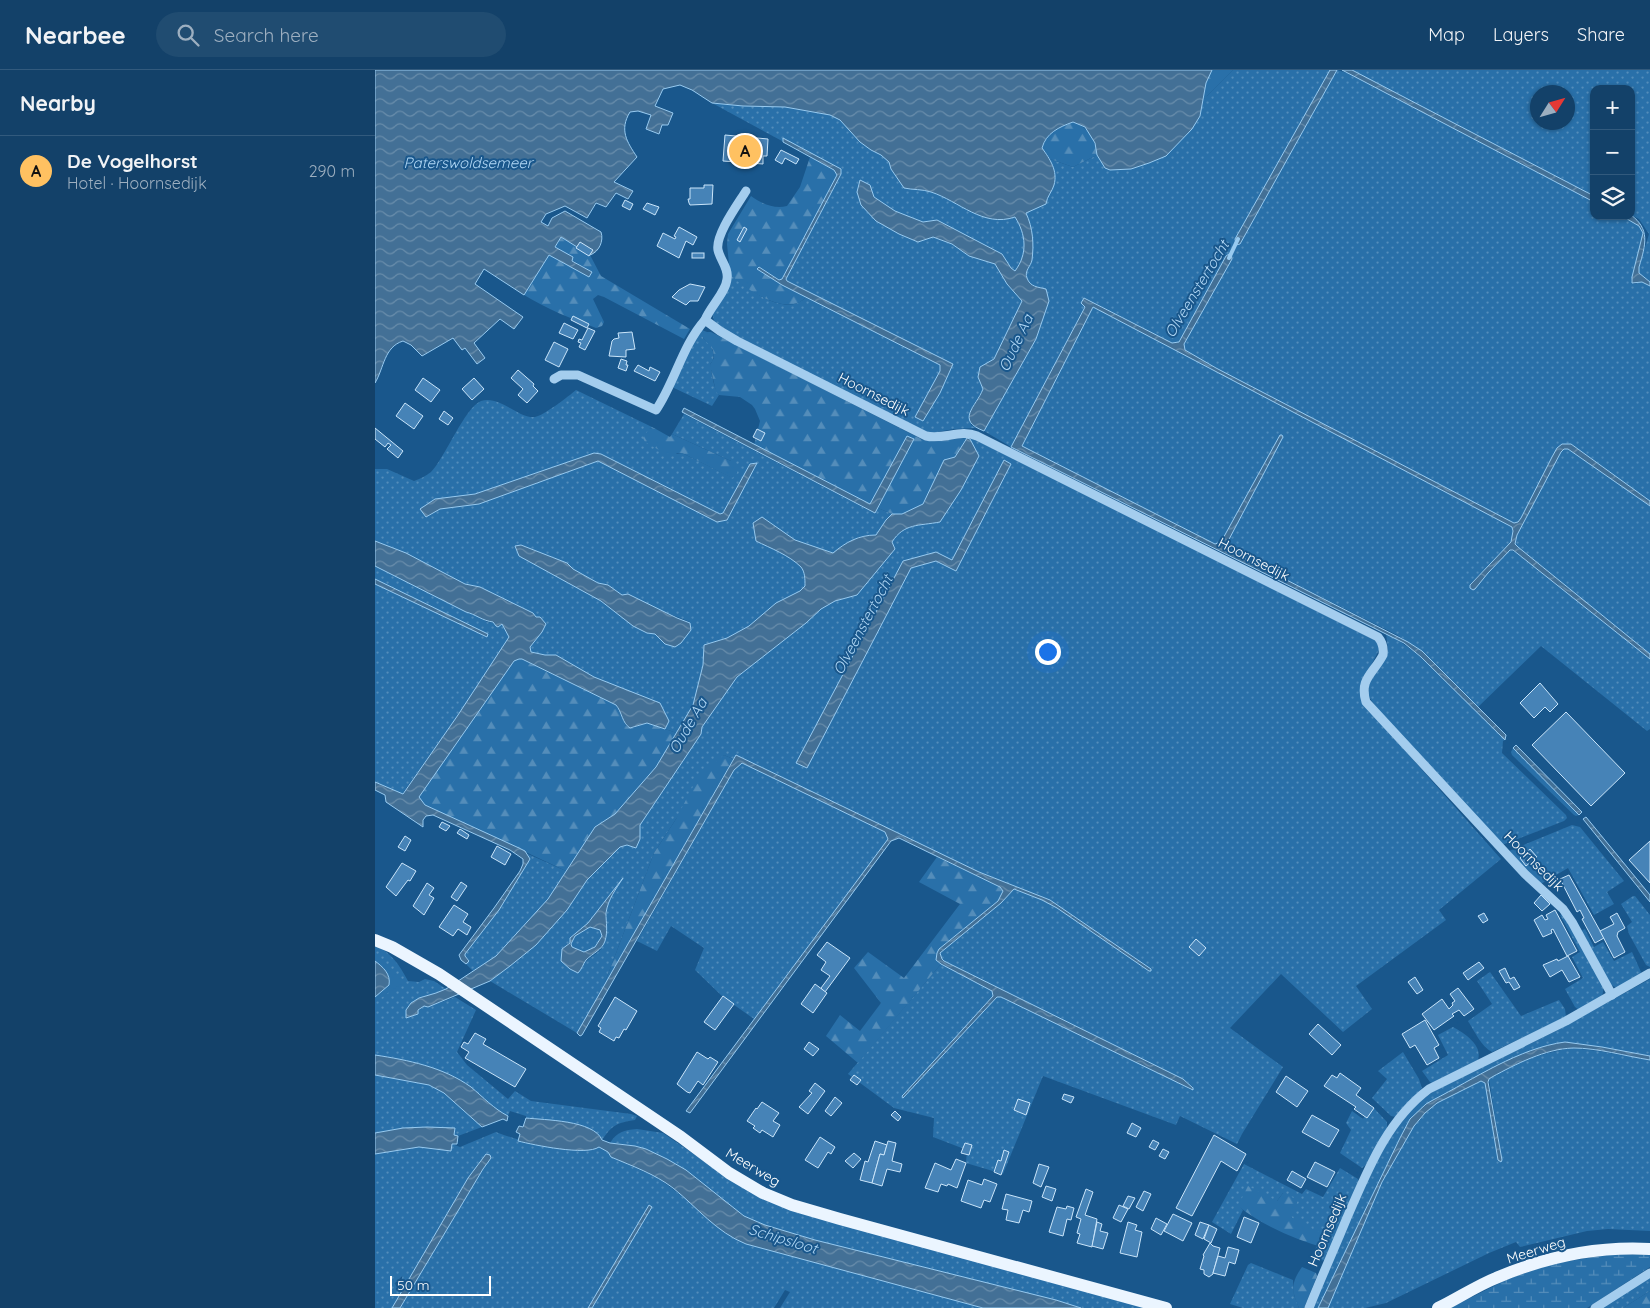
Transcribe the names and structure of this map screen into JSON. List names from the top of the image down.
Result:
{
  "streets": {
    "main road": ["Meerweg"],
    "street": ["Hoornsedijk"]
  },
  "water": [
    "Paterswoldsemeer",
    "Olveenstertocht",
    "Oude Aa",
    "Schipsloot"
  ],
  "scale_bar": "50 m",
  "north": "top right",
  "page": {
    "header": "Nearbee",
    "search": "Search here",
    "nav": ["Map", "Layers", "Share"],
    "heading": "Nearby",
    "map_buttons": ["+", "−"],
    "pins": "A",
    "list": [
      {
        "mark": "A",
        "name": "De Vogelhorst",
        "note": "Hotel · Hoornsedijk",
        "value": "290 m"
      }
    ],
    "scale": "50 m"
  }
}
